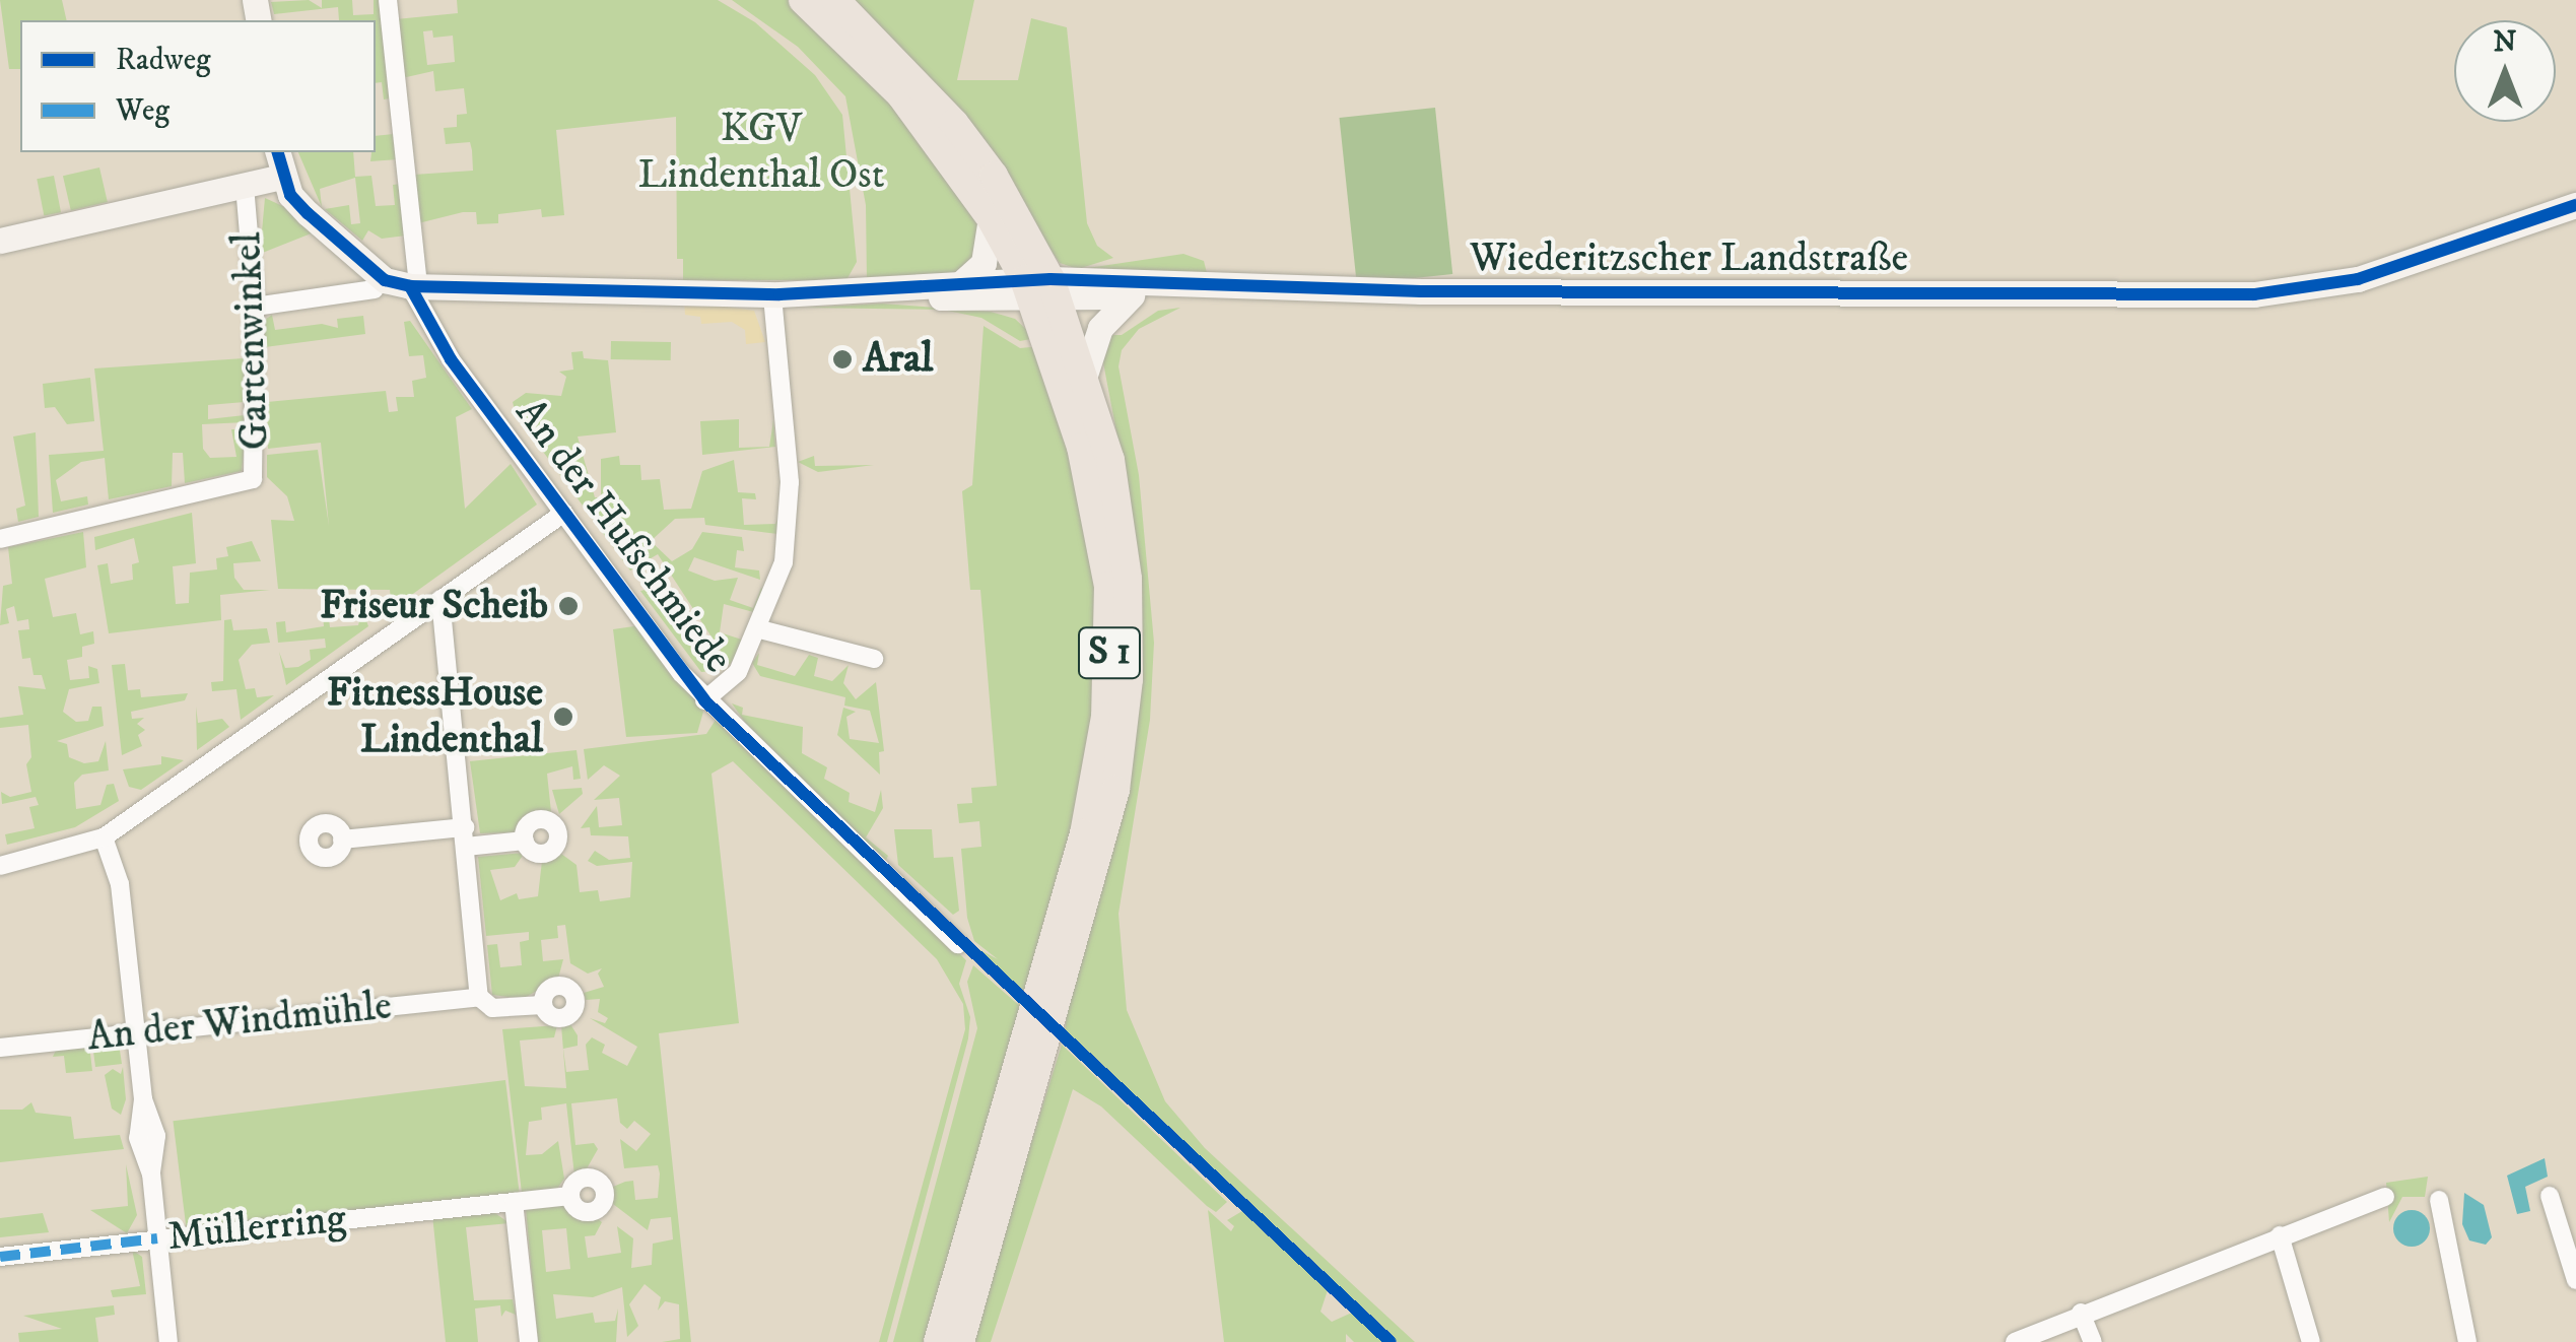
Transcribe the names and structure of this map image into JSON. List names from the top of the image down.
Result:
{
  "streets": {
    "main road": ["S 1"],
    "street": [
      "Wiederitzscher Landstraße",
      "Gartenwinkel",
      "An der Hufschmiede",
      "An der Windmühle",
      "Müllerring"
    ]
  },
  "crossings": [
    ["Wiederitzscher Landstraße", "An der Hufschmiede"],
    ["Wiederitzscher Landstraße", "S 1"]
  ],
  "parks": ["KGV Lindenthal Ost"],
  "places": ["Aral", "Friseur Scheib", "FitnessHouse Lindenthal"],
  "legend": ["Radweg", "Weg"],
  "north": "top"
}
